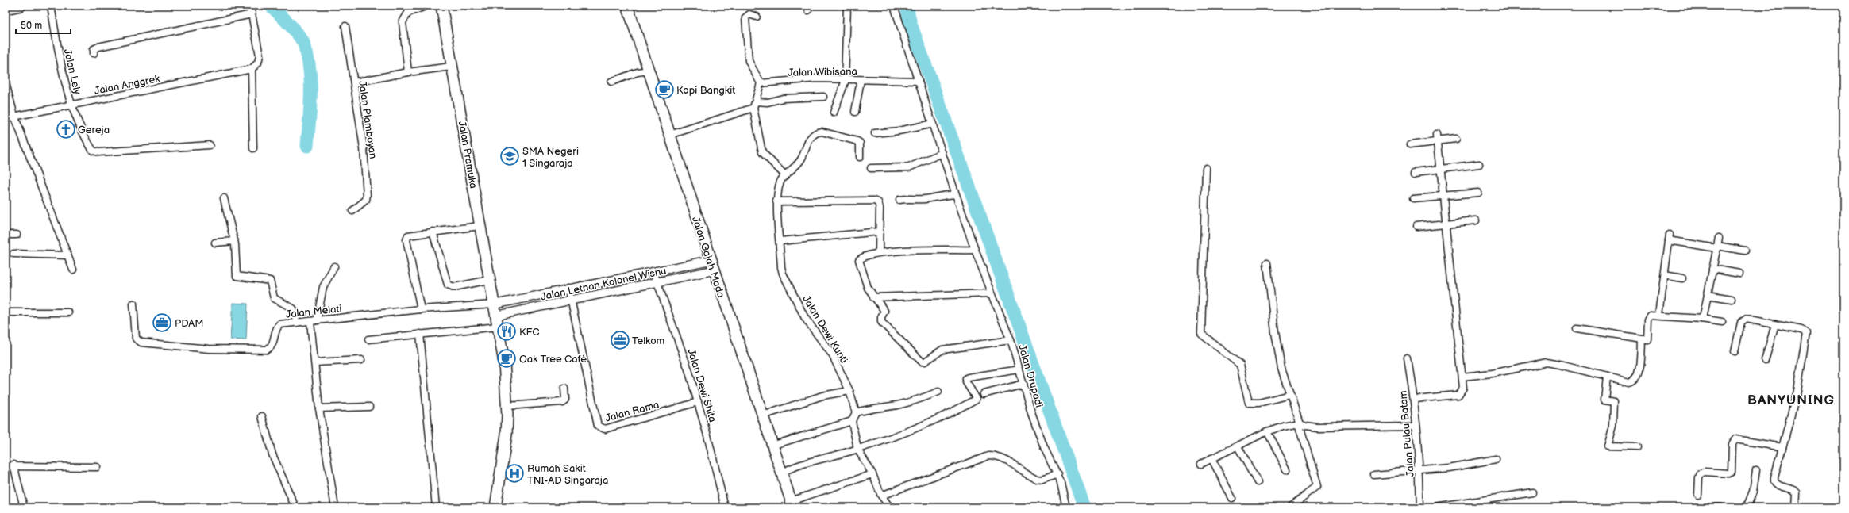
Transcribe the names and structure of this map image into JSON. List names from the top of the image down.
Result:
{
  "streets": {
    "highway": ["Jalan Pramuka", "Jalan Gajah Mada"],
    "street": [
      "Jalan Lely",
      "Jalan Wibisana",
      "Jalan Anggrek",
      "Jalan Plamboyan",
      "Jalan Letnan Kolonel Wisnu",
      "Jalan Melati",
      "Jalan Dewi Kunti",
      "Jalan Drupadi",
      "Jalan Dewi Shita",
      "Jalan Rama",
      "Jalan Pulau Batam"
    ]
  },
  "crossings": [
    ["Jalan Lely", "Jalan Anggrek"],
    ["Jalan Wibisana", "Jalan Drupadi"],
    ["Jalan Pramuka", "Jalan Letnan Kolonel Wisnu"],
    ["Jalan Pramuka", "Jalan Melati"],
    ["Jalan Gajah Mada", "Jalan Letnan Kolonel Wisnu"],
    ["Jalan Letnan Kolonel Wisnu", "Jalan Melati"],
    ["Jalan Letnan Kolonel Wisnu", "Jalan Dewi Shita"],
    ["Jalan Letnan Kolonel Wisnu", "Jalan Rama"],
    ["Jalan Dewi Shita", "Jalan Rama"]
  ],
  "districts": ["BANYUNING"],
  "places": {
    "cafe": ["Kopi Bangkit", "Oak Tree Café"],
    "church": ["Gereja"],
    "school or university": ["SMA Negeri 1 Singaraja"],
    "office": ["PDAM", "Telkom"],
    "restaurant": ["KFC"],
    "hospital": ["Rumah Sakit TNI-AD Singaraja"]
  },
  "scale_bar": "50 m"
}
